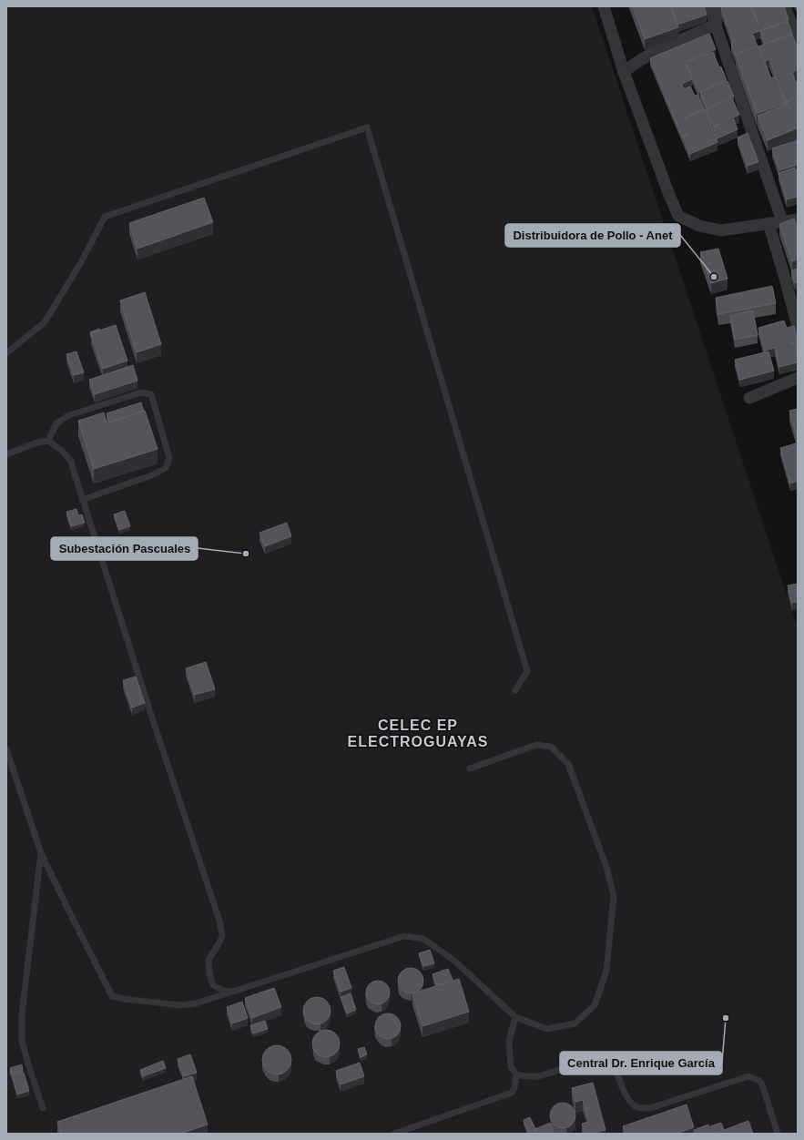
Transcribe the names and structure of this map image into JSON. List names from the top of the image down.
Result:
{
  "districts": ["CELEC EP ELECTROGUAYAS"],
  "places": ["Distribuidora de Pollo - Anet", "Subestación Pascuales", "Central Dr. Enrique García"]
}
